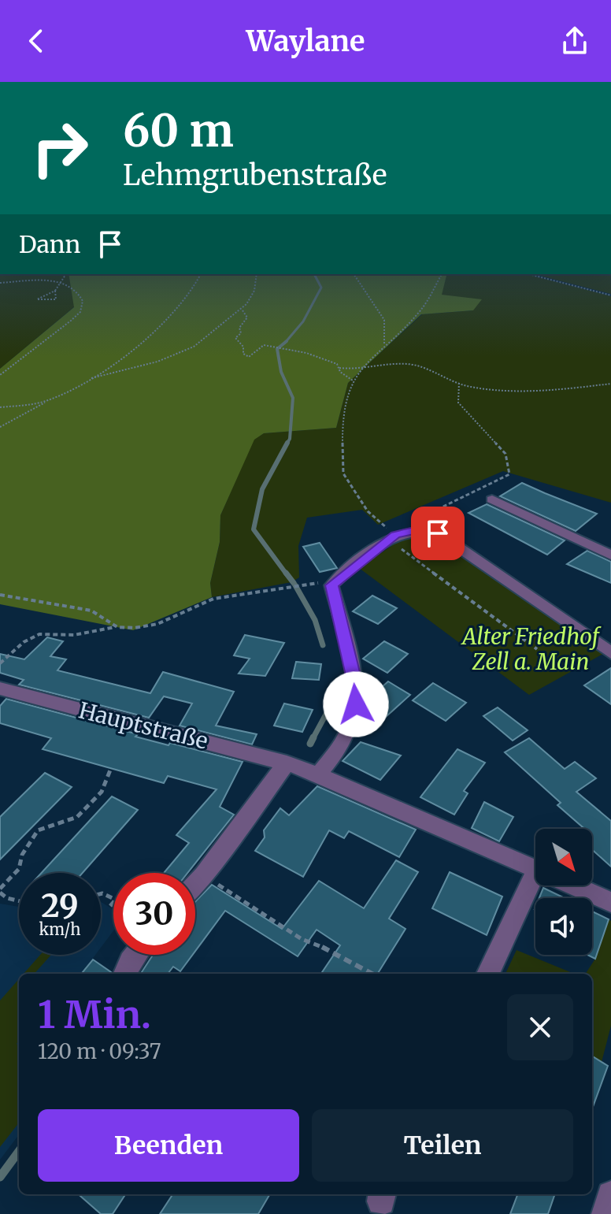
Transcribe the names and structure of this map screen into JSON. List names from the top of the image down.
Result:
{
  "streets": {
    "street": ["Hauptstraße"]
  },
  "parks": ["Alter Friedhof Zell a. Main"],
  "north": "bottom right",
  "page": {
    "header": "Waylane",
    "turn": ["60 m", "Lehmgrubenstraße"],
    "then": "Dann",
    "speed": "29 km/h",
    "limit": "30",
    "heading": ["1 Min.", "120 m · 09:37"],
    "buttons": ["Beenden", "Teilen"]
  }
}
